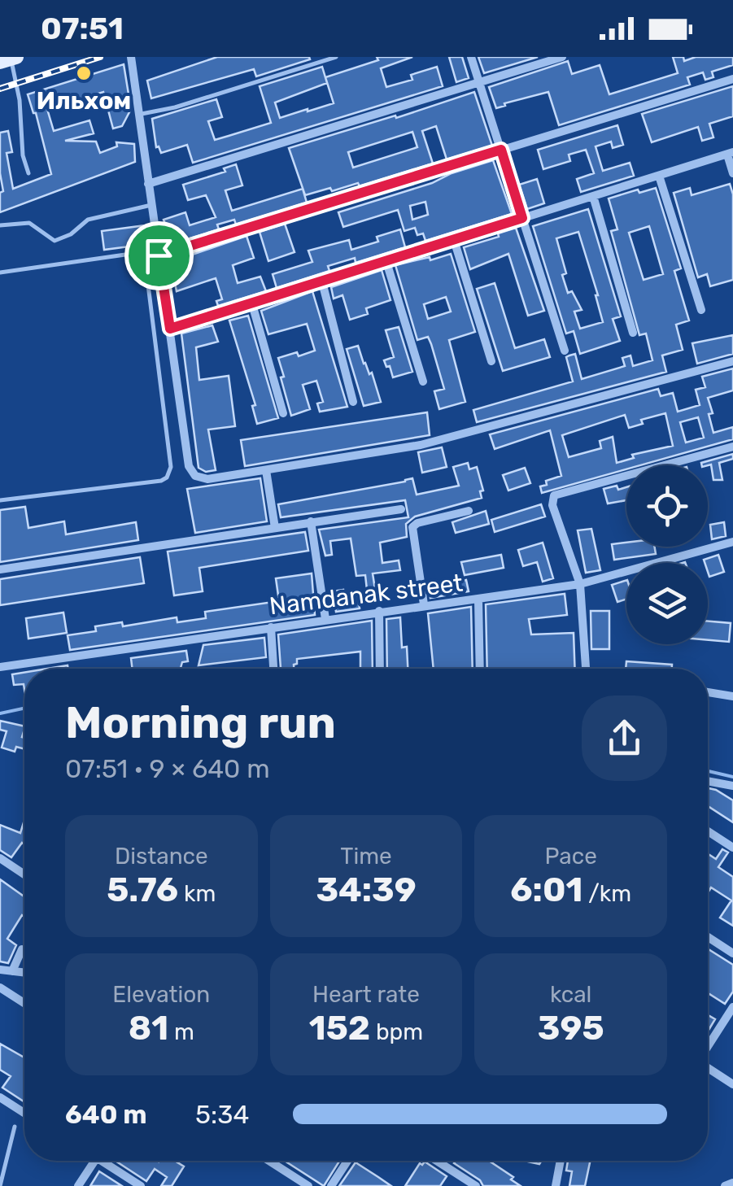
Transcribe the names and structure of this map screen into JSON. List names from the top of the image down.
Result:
{
  "streets": {
    "street": ["Namdanak street"]
  },
  "places": ["Ильхом"],
  "page": {
    "status": "07:51",
    "heading": ["Morning run", "07:51 · 9 × 640 m"],
    "stats": [
      ["Distance", "5.76 km"],
      ["Time", "34:39"],
      ["Pace", "6:01 /km"],
      ["Elevation", "81 m"],
      ["Heart rate", "152 bpm"],
      ["kcal", "395"]
    ],
    "list": [
      {
        "name": "640 m",
        "note": "5:34"
      }
    ]
  }
}
